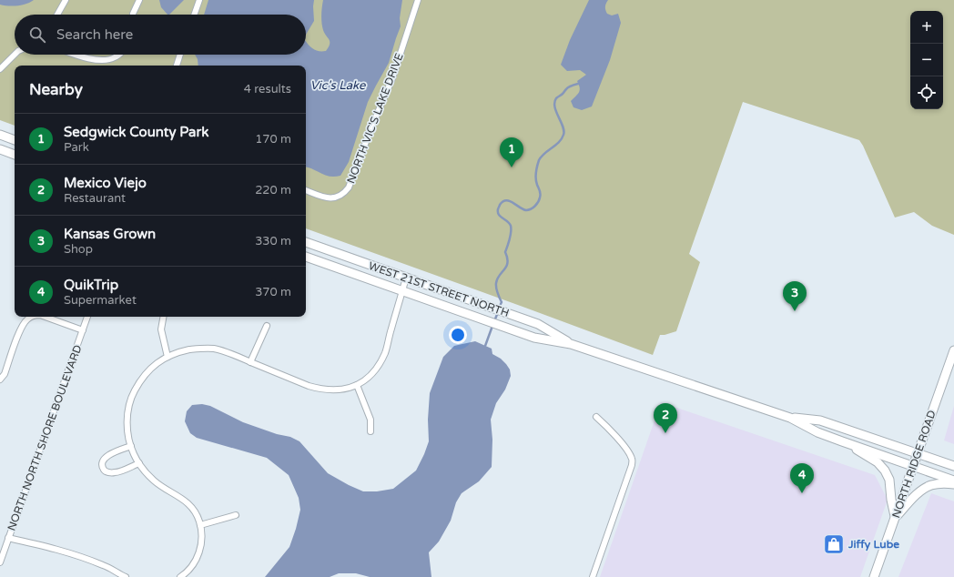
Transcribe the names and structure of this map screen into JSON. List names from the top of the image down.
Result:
{
  "streets": {
    "main road": ["WEST 21ST STREET NORTH", "NORTH RIDGE ROAD"],
    "street": ["NORTH VIC'S LAKE DRIVE", "NORTH NORTH SHORE BOULEVARD"]
  },
  "crossings": [
    ["WEST 21ST STREET NORTH", "NORTH RIDGE ROAD"]
  ],
  "water": ["Vic's Lake"],
  "places": {
    "shop": ["Jiffy Lube"]
  },
  "page": {
    "map_buttons": ["+", "−"],
    "search": "Search here",
    "heading": ["Nearby", "4 results"],
    "list": [
      {
        "mark": "1",
        "name": "Sedgwick County Park",
        "note": "Park",
        "value": "170 m"
      },
      {
        "mark": "2",
        "name": "Mexico Viejo",
        "note": "Restaurant",
        "value": "220 m"
      },
      {
        "mark": "3",
        "name": "Kansas Grown",
        "note": "Shop",
        "value": "330 m"
      },
      {
        "mark": "4",
        "name": "QuikTrip",
        "note": "Supermarket",
        "value": "370 m"
      }
    ],
    "pins": [
      "1",
      "3",
      "2",
      "4"
    ]
  }
}
